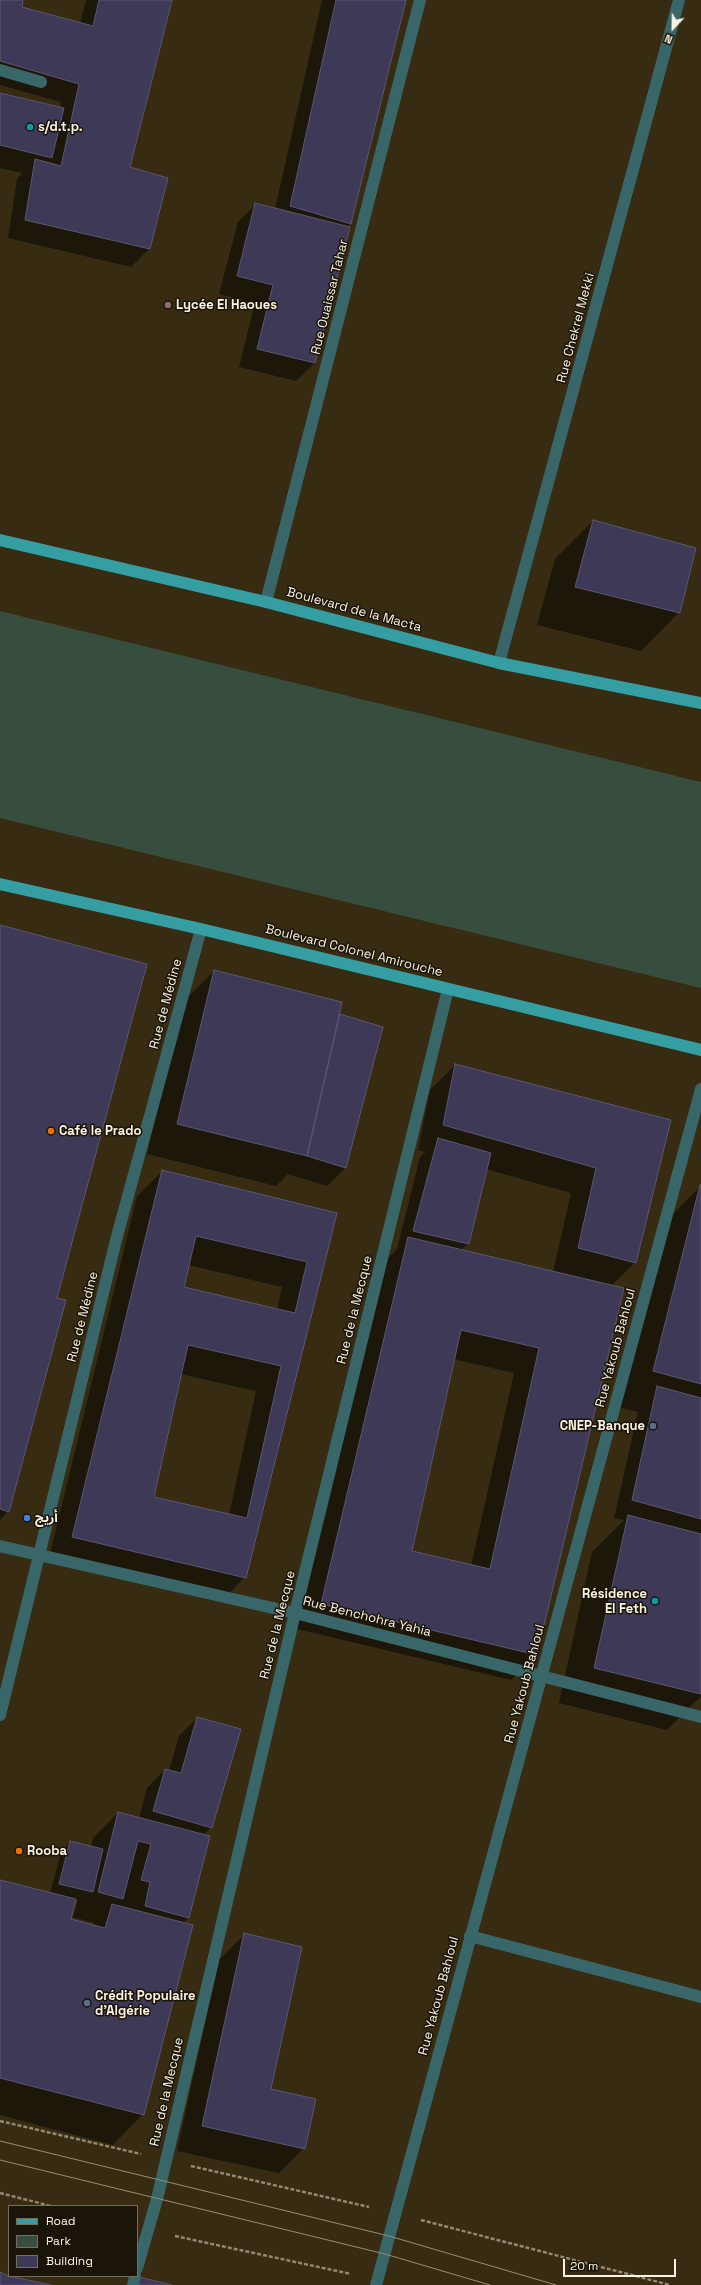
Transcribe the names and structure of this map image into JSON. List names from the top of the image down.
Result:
{
  "streets": {
    "main road": ["Boulevard de la Macta", "Boulevard Colonel Amirouche"],
    "street": [
      "Rue Ouaissar Tahar",
      "Rue Chekrel Mekki",
      "Rue de Médine",
      "Rue de la Mecque",
      "Rue Yakoub Bahloul",
      "Rue Benchohra Yahia"
    ]
  },
  "crossings": [
    ["Rue Ouaissar Tahar", "Boulevard de la Macta"],
    ["Rue Chekrel Mekki", "Boulevard de la Macta"],
    ["Boulevard Colonel Amirouche", "Rue de Médine"],
    ["Boulevard Colonel Amirouche", "Rue de la Mecque"],
    ["Rue de Médine", "Rue Benchohra Yahia"],
    ["Rue de la Mecque", "Rue Benchohra Yahia"],
    ["Rue Yakoub Bahloul", "Rue Benchohra Yahia"]
  ],
  "places": [
    "s/d.t.p.",
    "Lycée El Haoues",
    "Café le Prado",
    "CNEP-Banque",
    "أريج",
    "Résidence El Feth",
    "Rooba",
    "Crédit Populaire d'Algérie"
  ],
  "legend": ["Road", "Park", "Building"],
  "scale_bar": "20 m",
  "north": "bottom"
}
